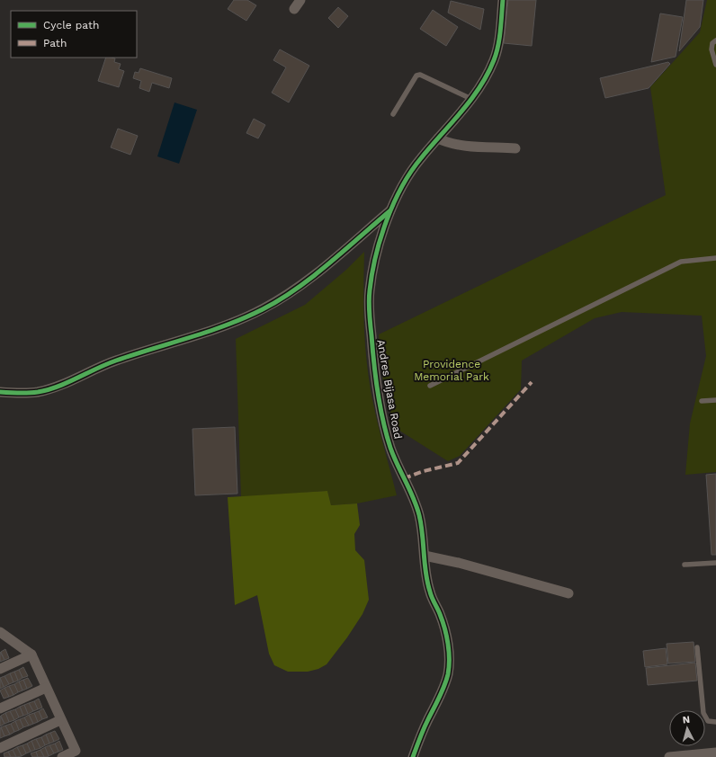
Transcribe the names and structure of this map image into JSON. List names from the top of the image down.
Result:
{
  "streets": {
    "street": ["Andres Bijasa Road"]
  },
  "parks": ["Providence Memorial Park"],
  "legend": ["Cycle path", "Path"],
  "north": "top"
}
